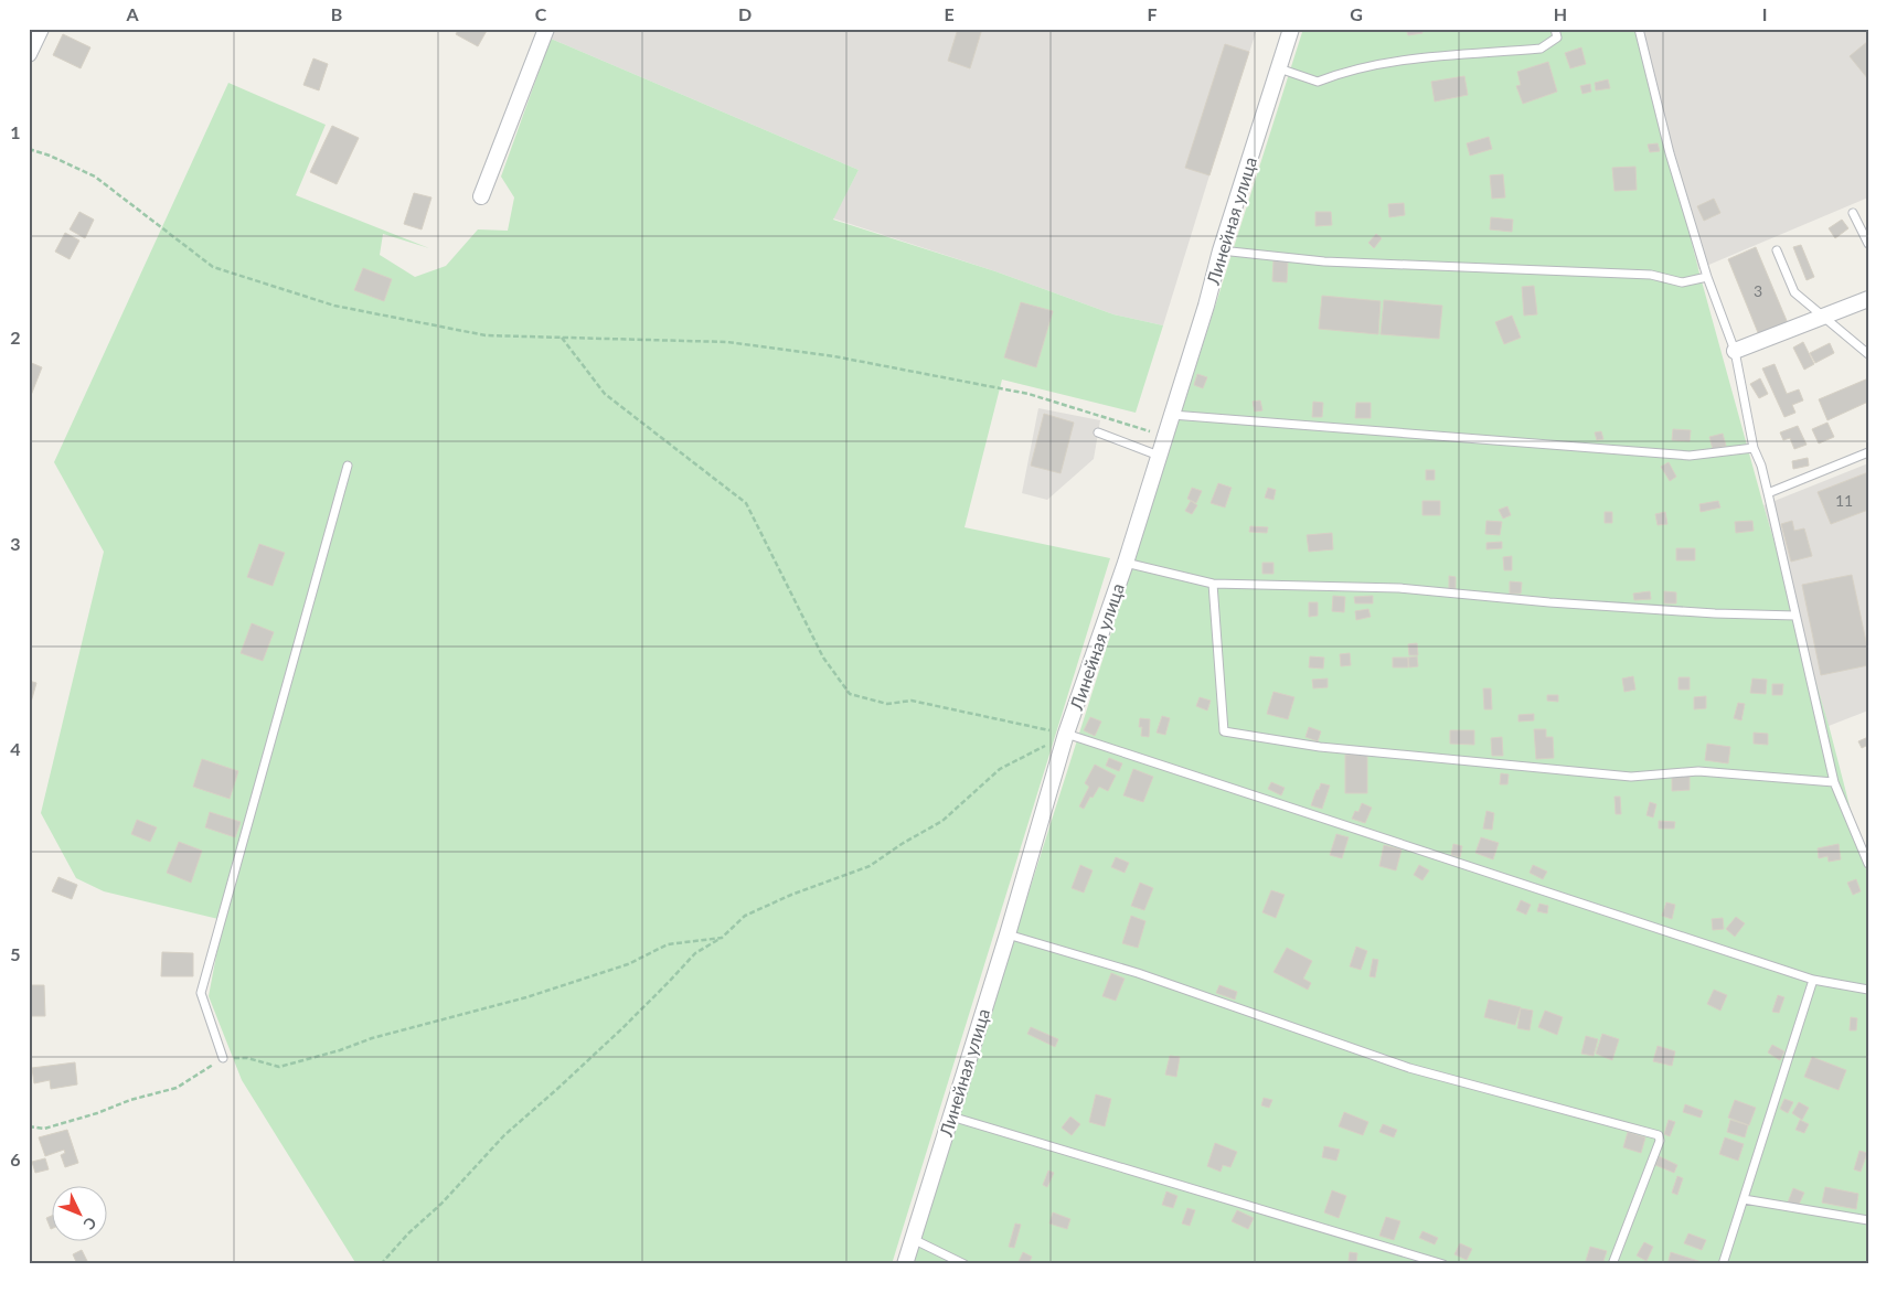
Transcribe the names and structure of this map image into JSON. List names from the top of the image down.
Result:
{
  "streets": {
    "street": ["Линейная улица"]
  },
  "house_numbers": ["3", "11"],
  "north": "bottom right",
  "grid": {
    "columns": [
      "A",
      "B",
      "C",
      "D",
      "E",
      "F",
      "G",
      "H",
      "I"
    ],
    "rows": [
      "1",
      "2",
      "3",
      "4",
      "5",
      "6"
    ]
  }
}
